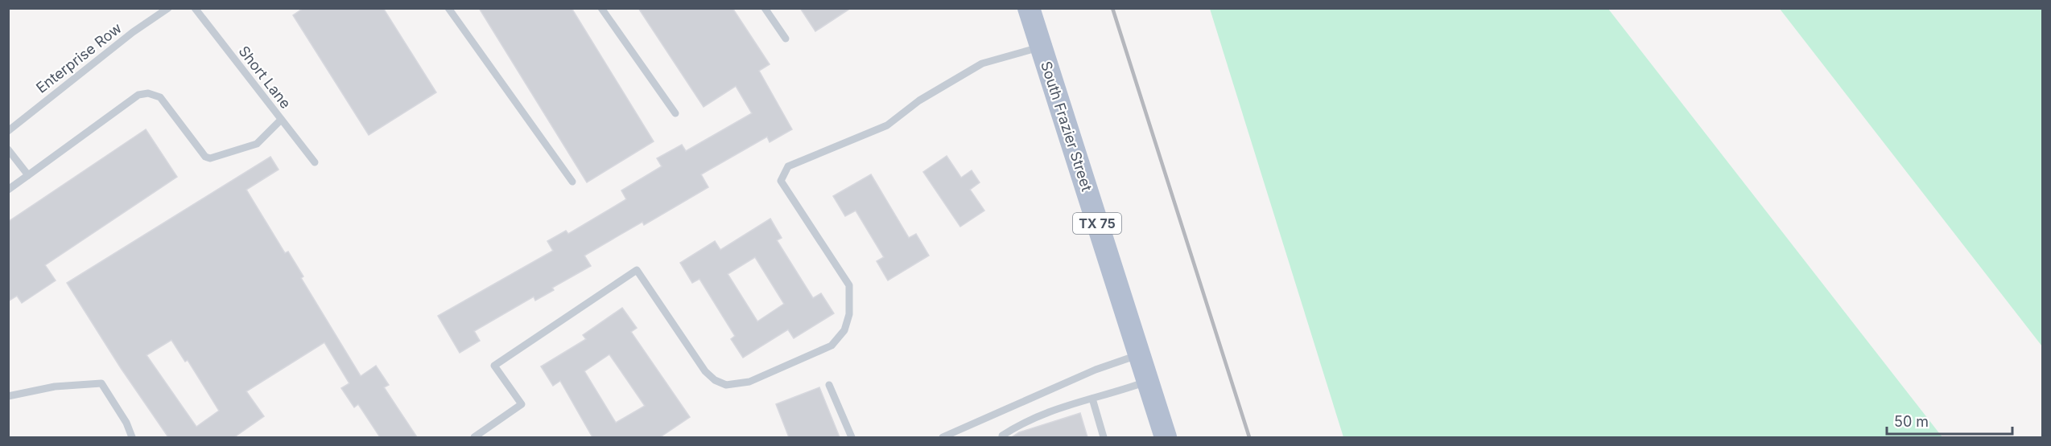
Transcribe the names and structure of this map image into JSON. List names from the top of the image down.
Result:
{
  "streets": {
    "main road": ["South Frazier Street", "TX 75"],
    "lane": ["Enterprise Row", "Short Lane"]
  },
  "scale_bar": "50 m"
}
